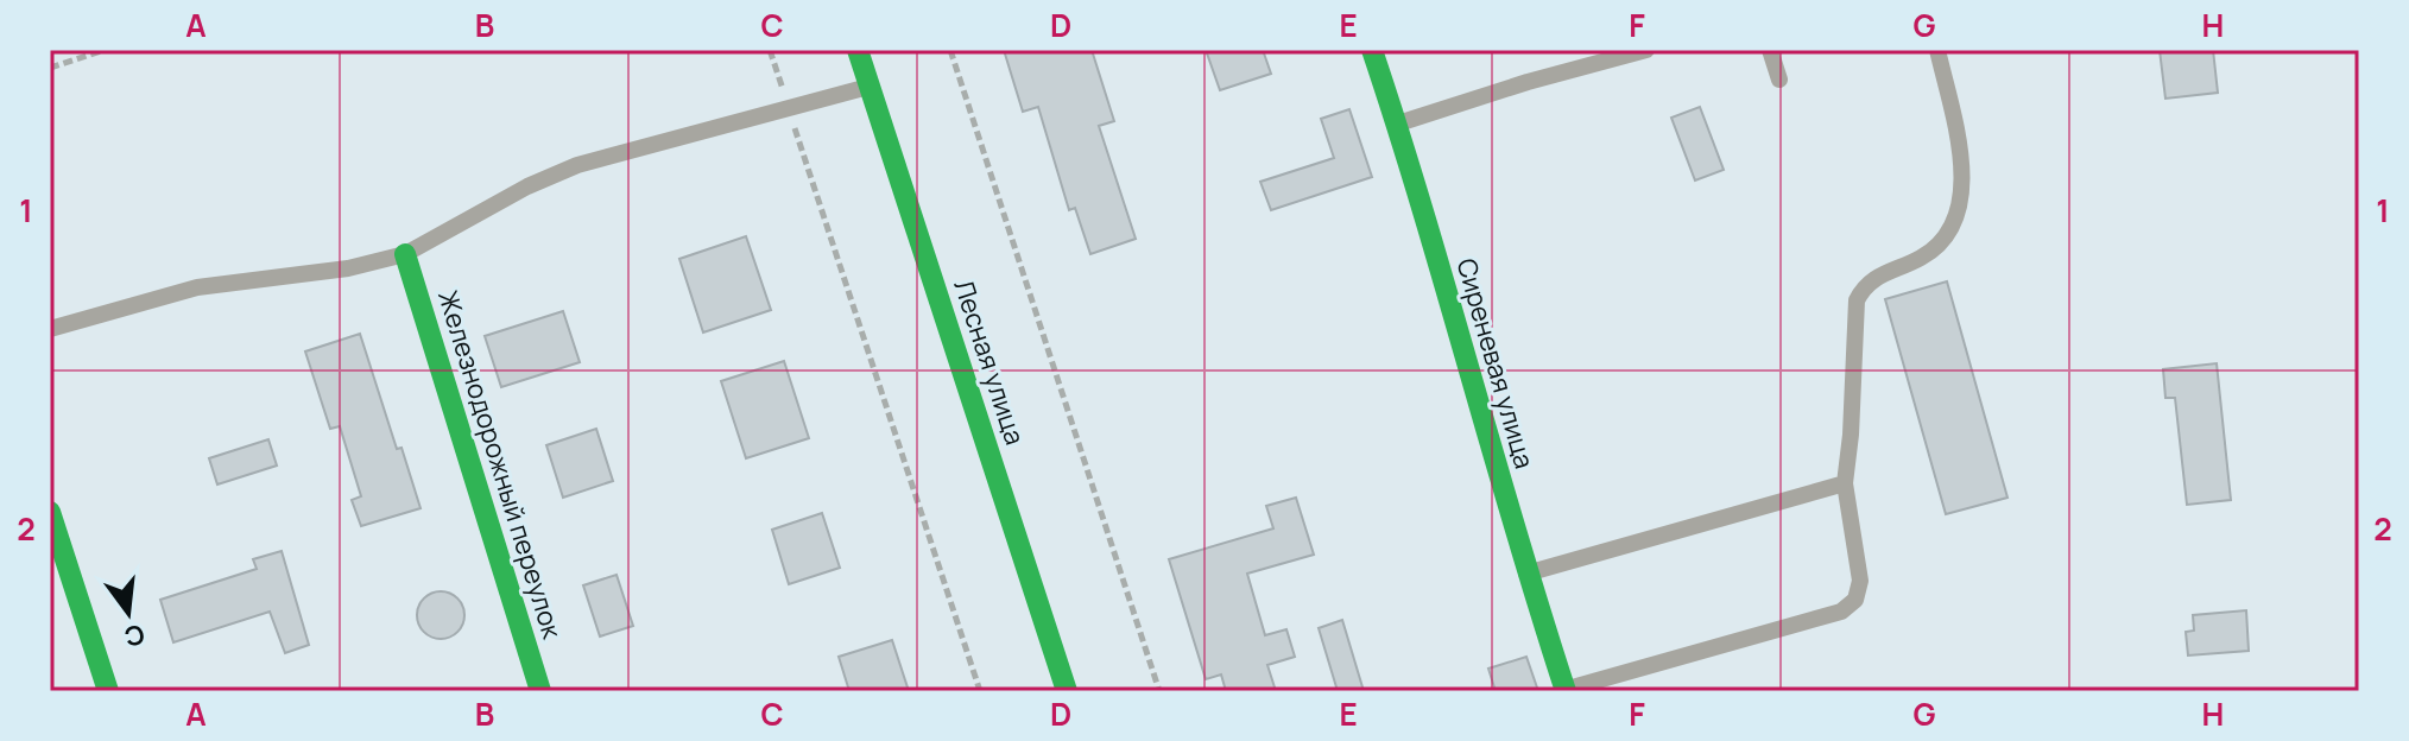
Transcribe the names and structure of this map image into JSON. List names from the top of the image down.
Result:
{
  "streets": {
    "street": ["Лесная улица", "Сиреневая улица", "Железнодорожный переулок"]
  },
  "north": "bottom",
  "grid": {
    "columns": [
      "A",
      "B",
      "C",
      "D",
      "E",
      "F",
      "G",
      "H"
    ],
    "rows": ["1", "2"]
  }
}
